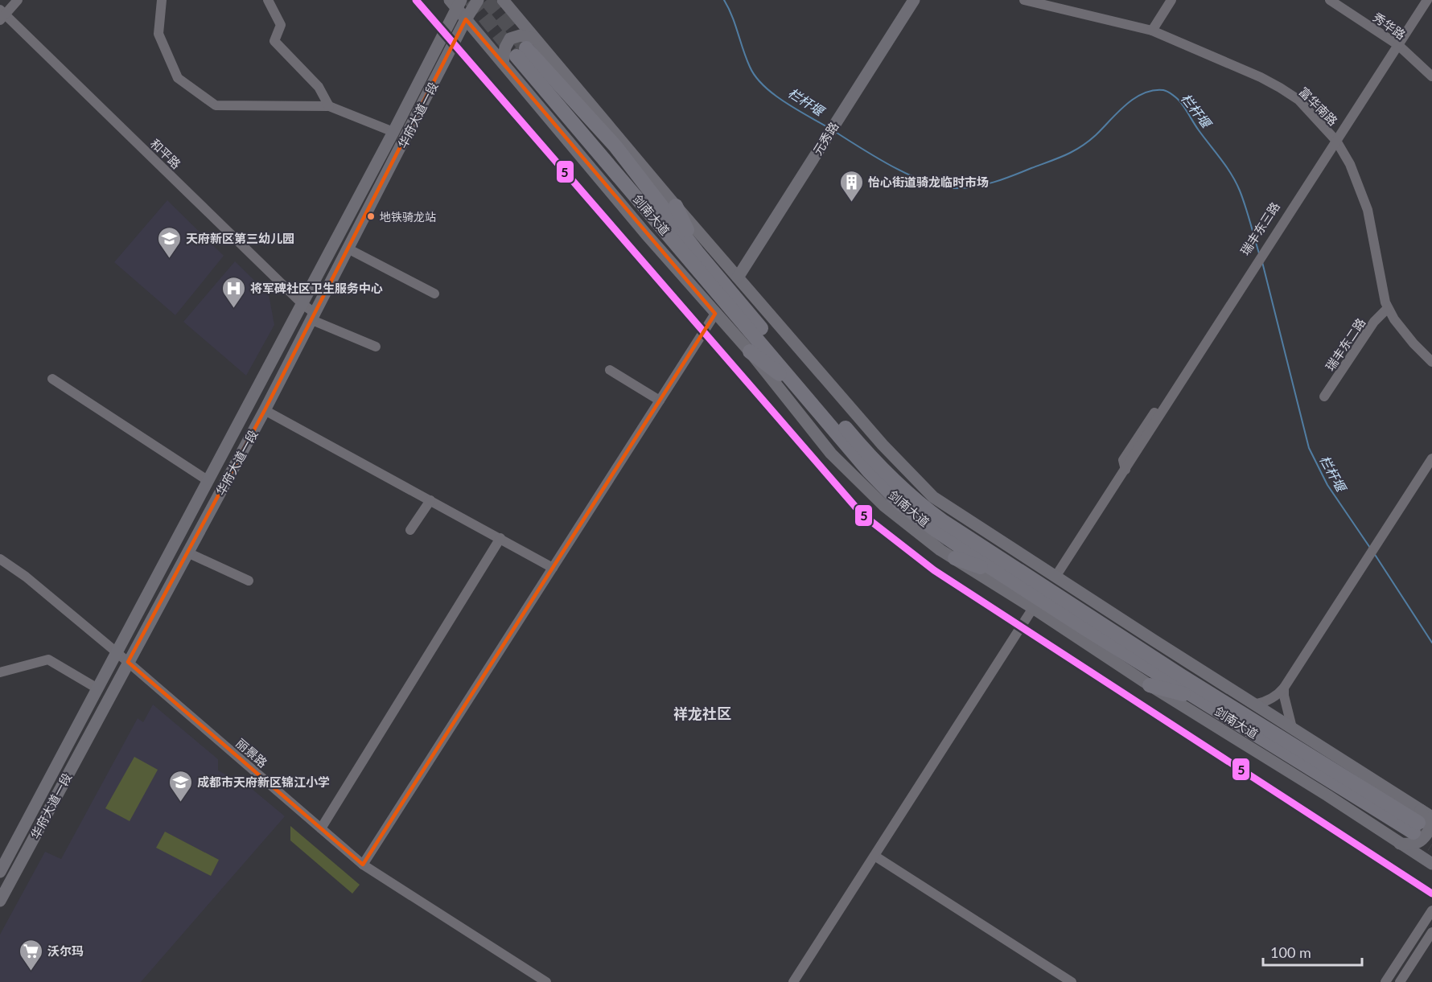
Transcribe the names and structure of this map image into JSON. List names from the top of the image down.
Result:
{
  "streets": {
    "highway": ["剑南大道"],
    "main road": ["华府大道一段", "元秀路"],
    "street": [
      "秀华路",
      "富华南路",
      "和平路",
      "瑞丰东三路",
      "瑞丰东二路",
      "丽景路"
    ]
  },
  "crossings": [
    ["秀华路", "瑞丰东三路"],
    ["富华南路", "瑞丰东三路"],
    ["富华南路", "瑞丰东二路"],
    ["华府大道一段", "和平路"],
    ["华府大道一段", "丽景路"]
  ],
  "districts": ["祥龙社区"],
  "water": ["栏杆堰"],
  "places": {
    "building": ["怡心街道骑龙临时市场"],
    "other": ["地铁骑龙站"],
    "school or university": ["天府新区第三幼儿园", "成都市天府新区锦江小学"],
    "hospital": ["将军碑社区卫生服务中心"],
    "supermarket": ["沃尔玛"]
  },
  "lines": ["transit line 5"],
  "scale_bar": "100 m"
}
